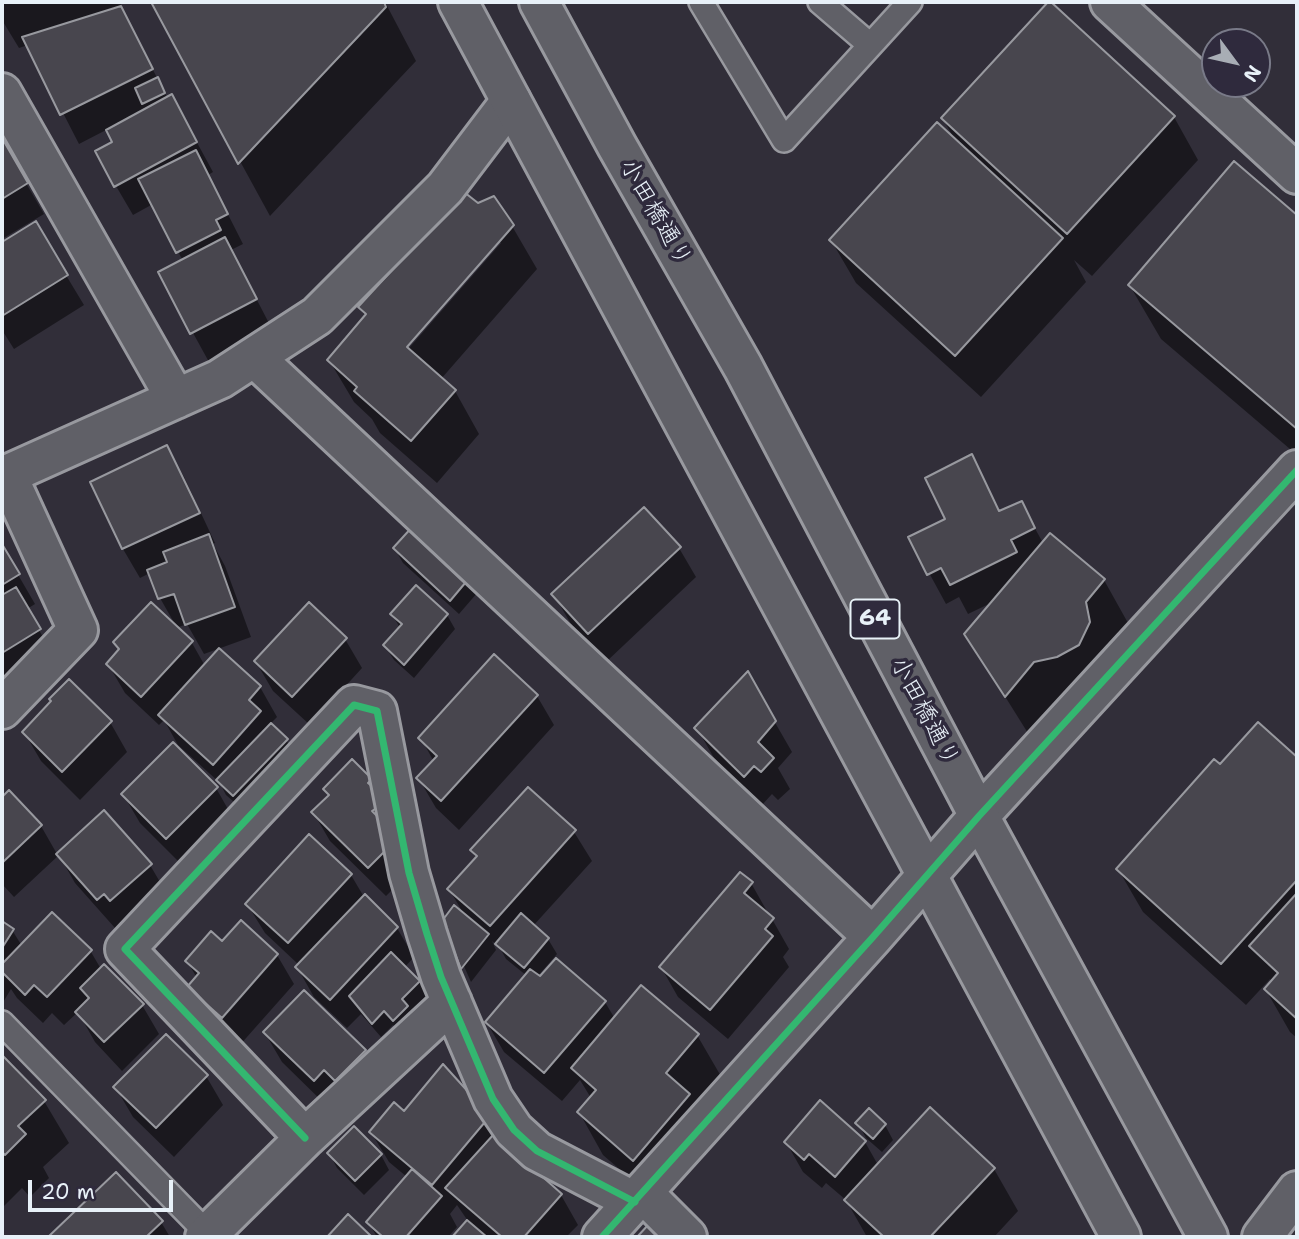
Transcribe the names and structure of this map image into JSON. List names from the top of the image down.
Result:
{
  "streets": {
    "street": ["小田橋通り", "64"]
  },
  "scale_bar": "20 m",
  "north": "bottom right"
}
